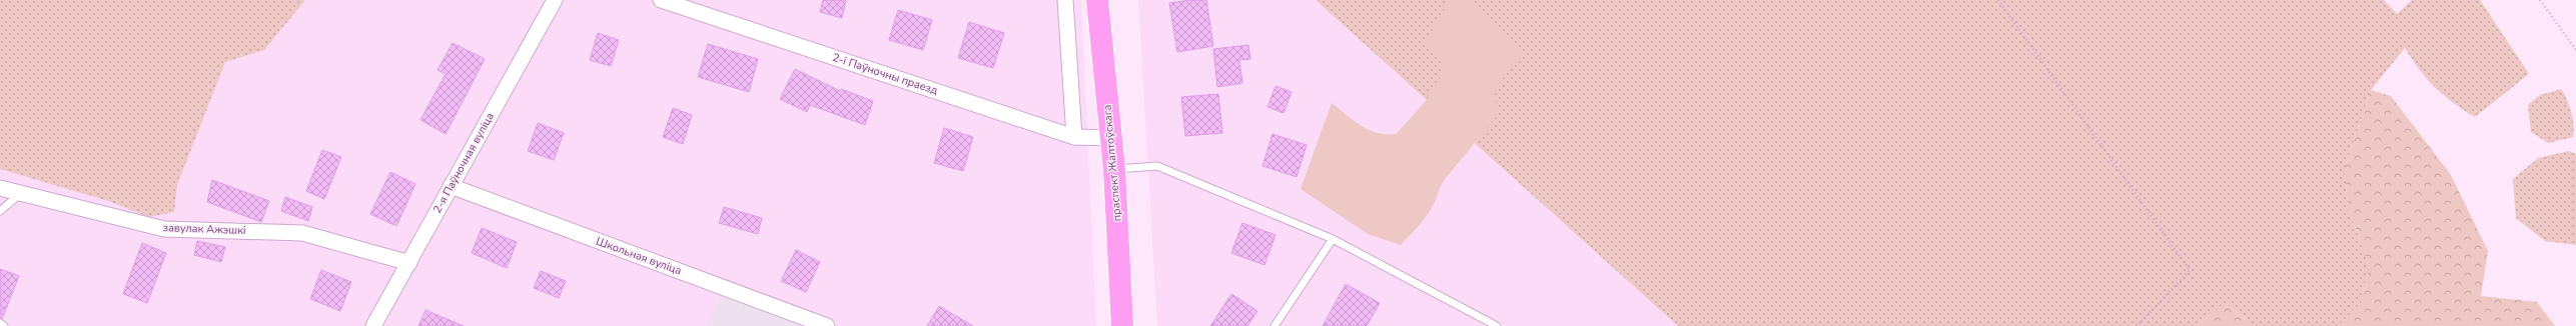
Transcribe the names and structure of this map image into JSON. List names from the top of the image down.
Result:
{
  "streets": {
    "main road": ["праспект Жалтоўскага"],
    "street": [
      "2-і Паўночны праезд",
      "2-я Паўночная вуліца",
      "завулак Ажэшкі",
      "Школьная вуліца"
    ]
  },
  "crossings": [
    ["2-і Паўночны праезд", "праспект Жалтоўскага"],
    ["2-я Паўночная вуліца", "завулак Ажэшкі"],
    ["2-я Паўночная вуліца", "Школьная вуліца"]
  ]
}
